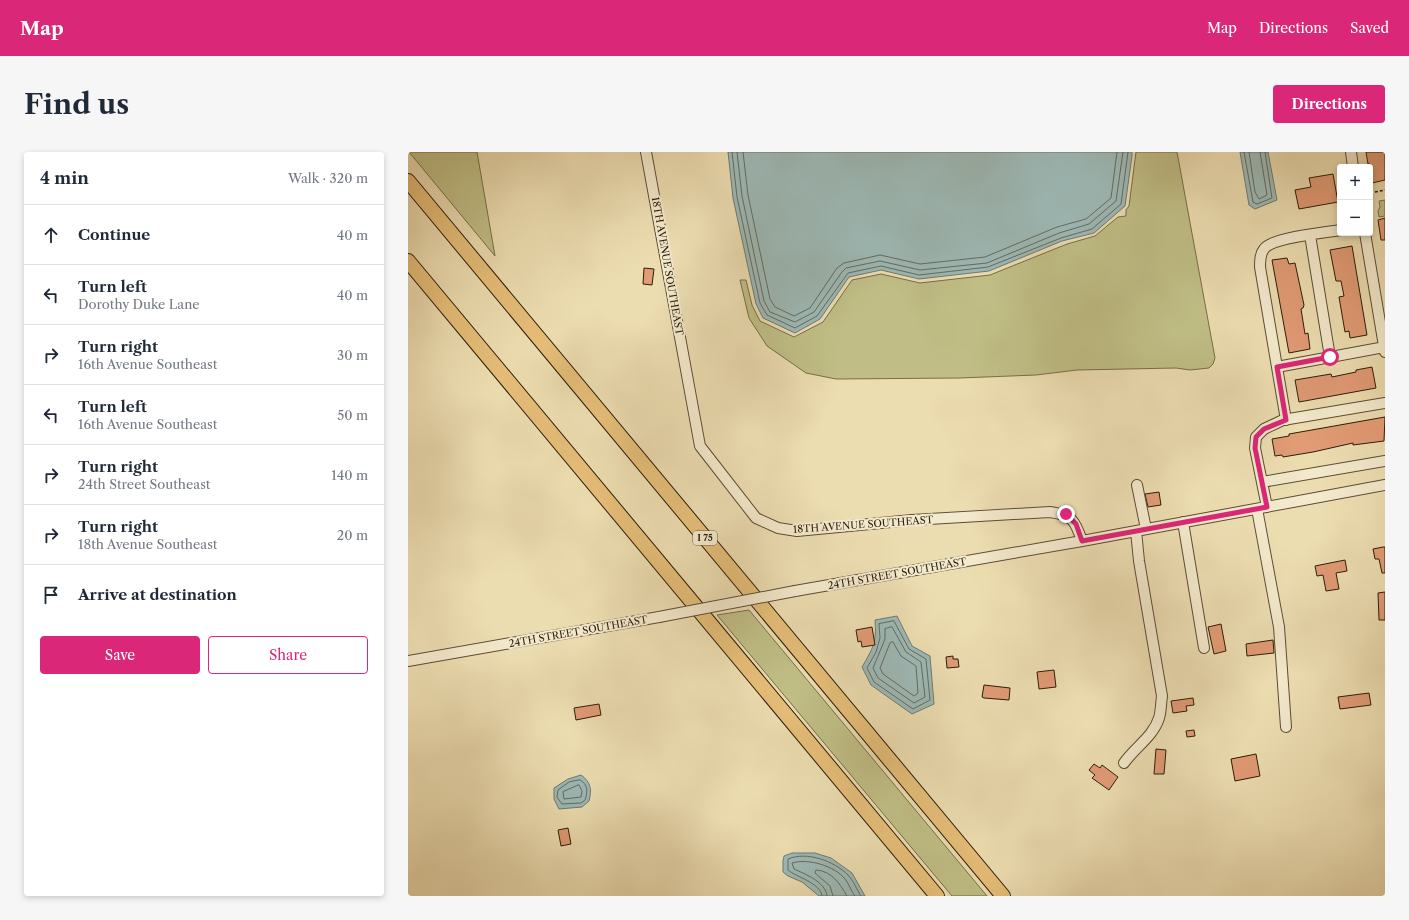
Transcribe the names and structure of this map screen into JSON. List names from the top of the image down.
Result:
{
  "streets": {
    "highway": ["I 75"],
    "street": ["18TH AVENUE SOUTHEAST", "24TH STREET SOUTHEAST"]
  },
  "crossings": [
    ["18TH AVENUE SOUTHEAST", "24TH STREET SOUTHEAST"]
  ],
  "page": {
    "header": "Map",
    "nav": ["Map", "Directions", "Saved"],
    "buttons": [
      "Directions",
      ["Save", "Share"]
    ],
    "title": "Find us",
    "heading": ["4 min", "Walk · 320 m"],
    "map_buttons": ["+", "−"],
    "list": [
      ["Continue", "40 m"],
      ["Turn left", "Dorothy Duke Lane", "40 m"],
      ["Turn right", "16th Avenue Southeast", "30 m"],
      ["Turn left", "16th Avenue Southeast", "50 m"],
      ["Turn right", "24th Street Southeast", "140 m"],
      ["Turn right", "18th Avenue Southeast", "20 m"],
      "Arrive at destination"
    ]
  }
}
